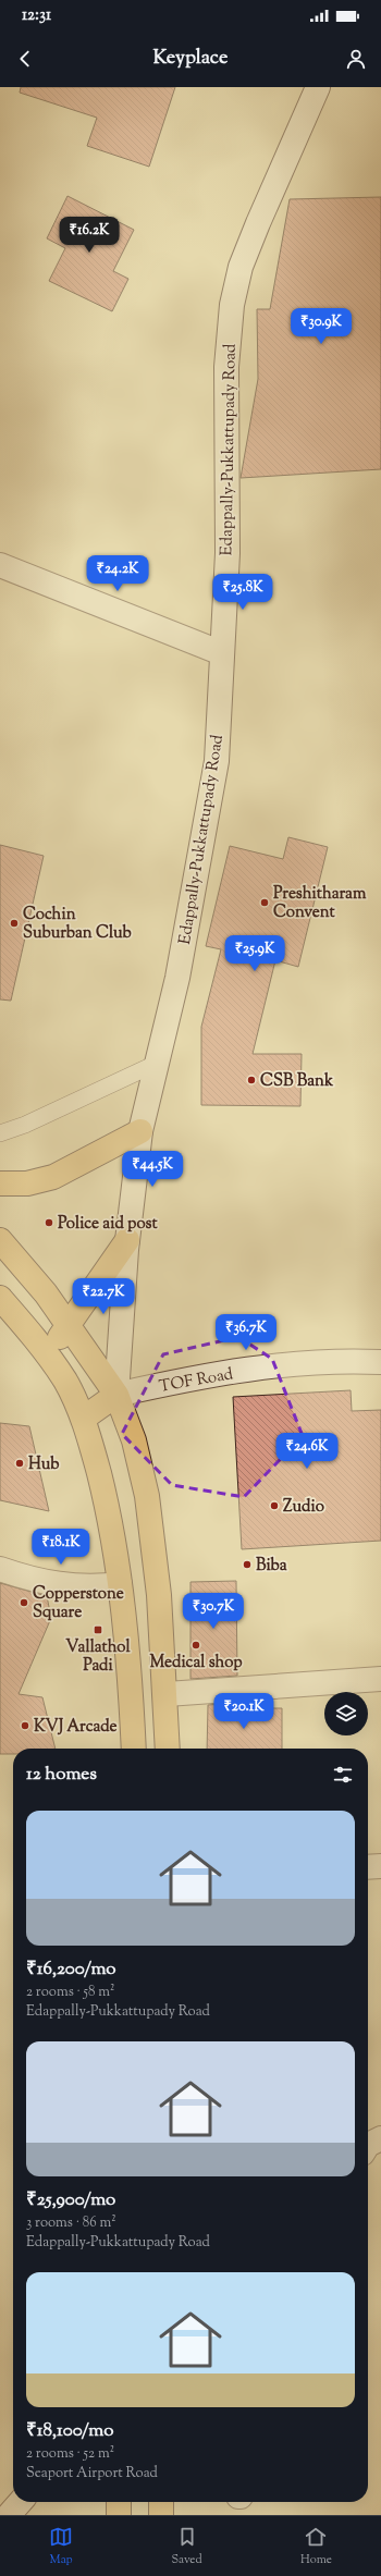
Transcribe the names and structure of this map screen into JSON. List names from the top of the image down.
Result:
{
  "streets": {
    "main road": ["Edappally-Pukkattupady Road", "TOF Road"]
  },
  "crossings": [
    ["Edappally-Pukkattupady Road", "TOF Road"]
  ],
  "places": {
    "other": [
      "Preshitharam Convent",
      "Cochin Suburban Club",
      "CSB Bank",
      "Police aid post",
      "Hub",
      "Zudio",
      "Biba",
      "Copperstone Square",
      "Medical shop",
      "KVJ Arcade"
    ],
    "transit": ["Vallathol Padi"]
  },
  "page": {
    "status": "12:31",
    "header": "Keyplace",
    "price": [
      "₹16.2K",
      "₹30.9K",
      "₹24.2K",
      "₹25.8K",
      "₹25.9K",
      "₹44.5K",
      "₹22.7K",
      "₹36.7K",
      "₹24.6K",
      "₹18.1K",
      "₹30.7K",
      "₹20.1K"
    ],
    "heading": "12 homes",
    "list": [
      {
        "name": "₹16,200/mo",
        "note": "2 rooms · 58 m² · Edappally-Pukkattupady Road"
      },
      {
        "name": "₹25,900/mo",
        "note": "3 rooms · 86 m² · Edappally-Pukkattupady Road"
      },
      {
        "name": "₹18,100/mo",
        "note": "2 rooms · 52 m² · Seaport Airport Road"
      }
    ],
    "tabs": ["Map", "Saved", "Home"]
  }
}
